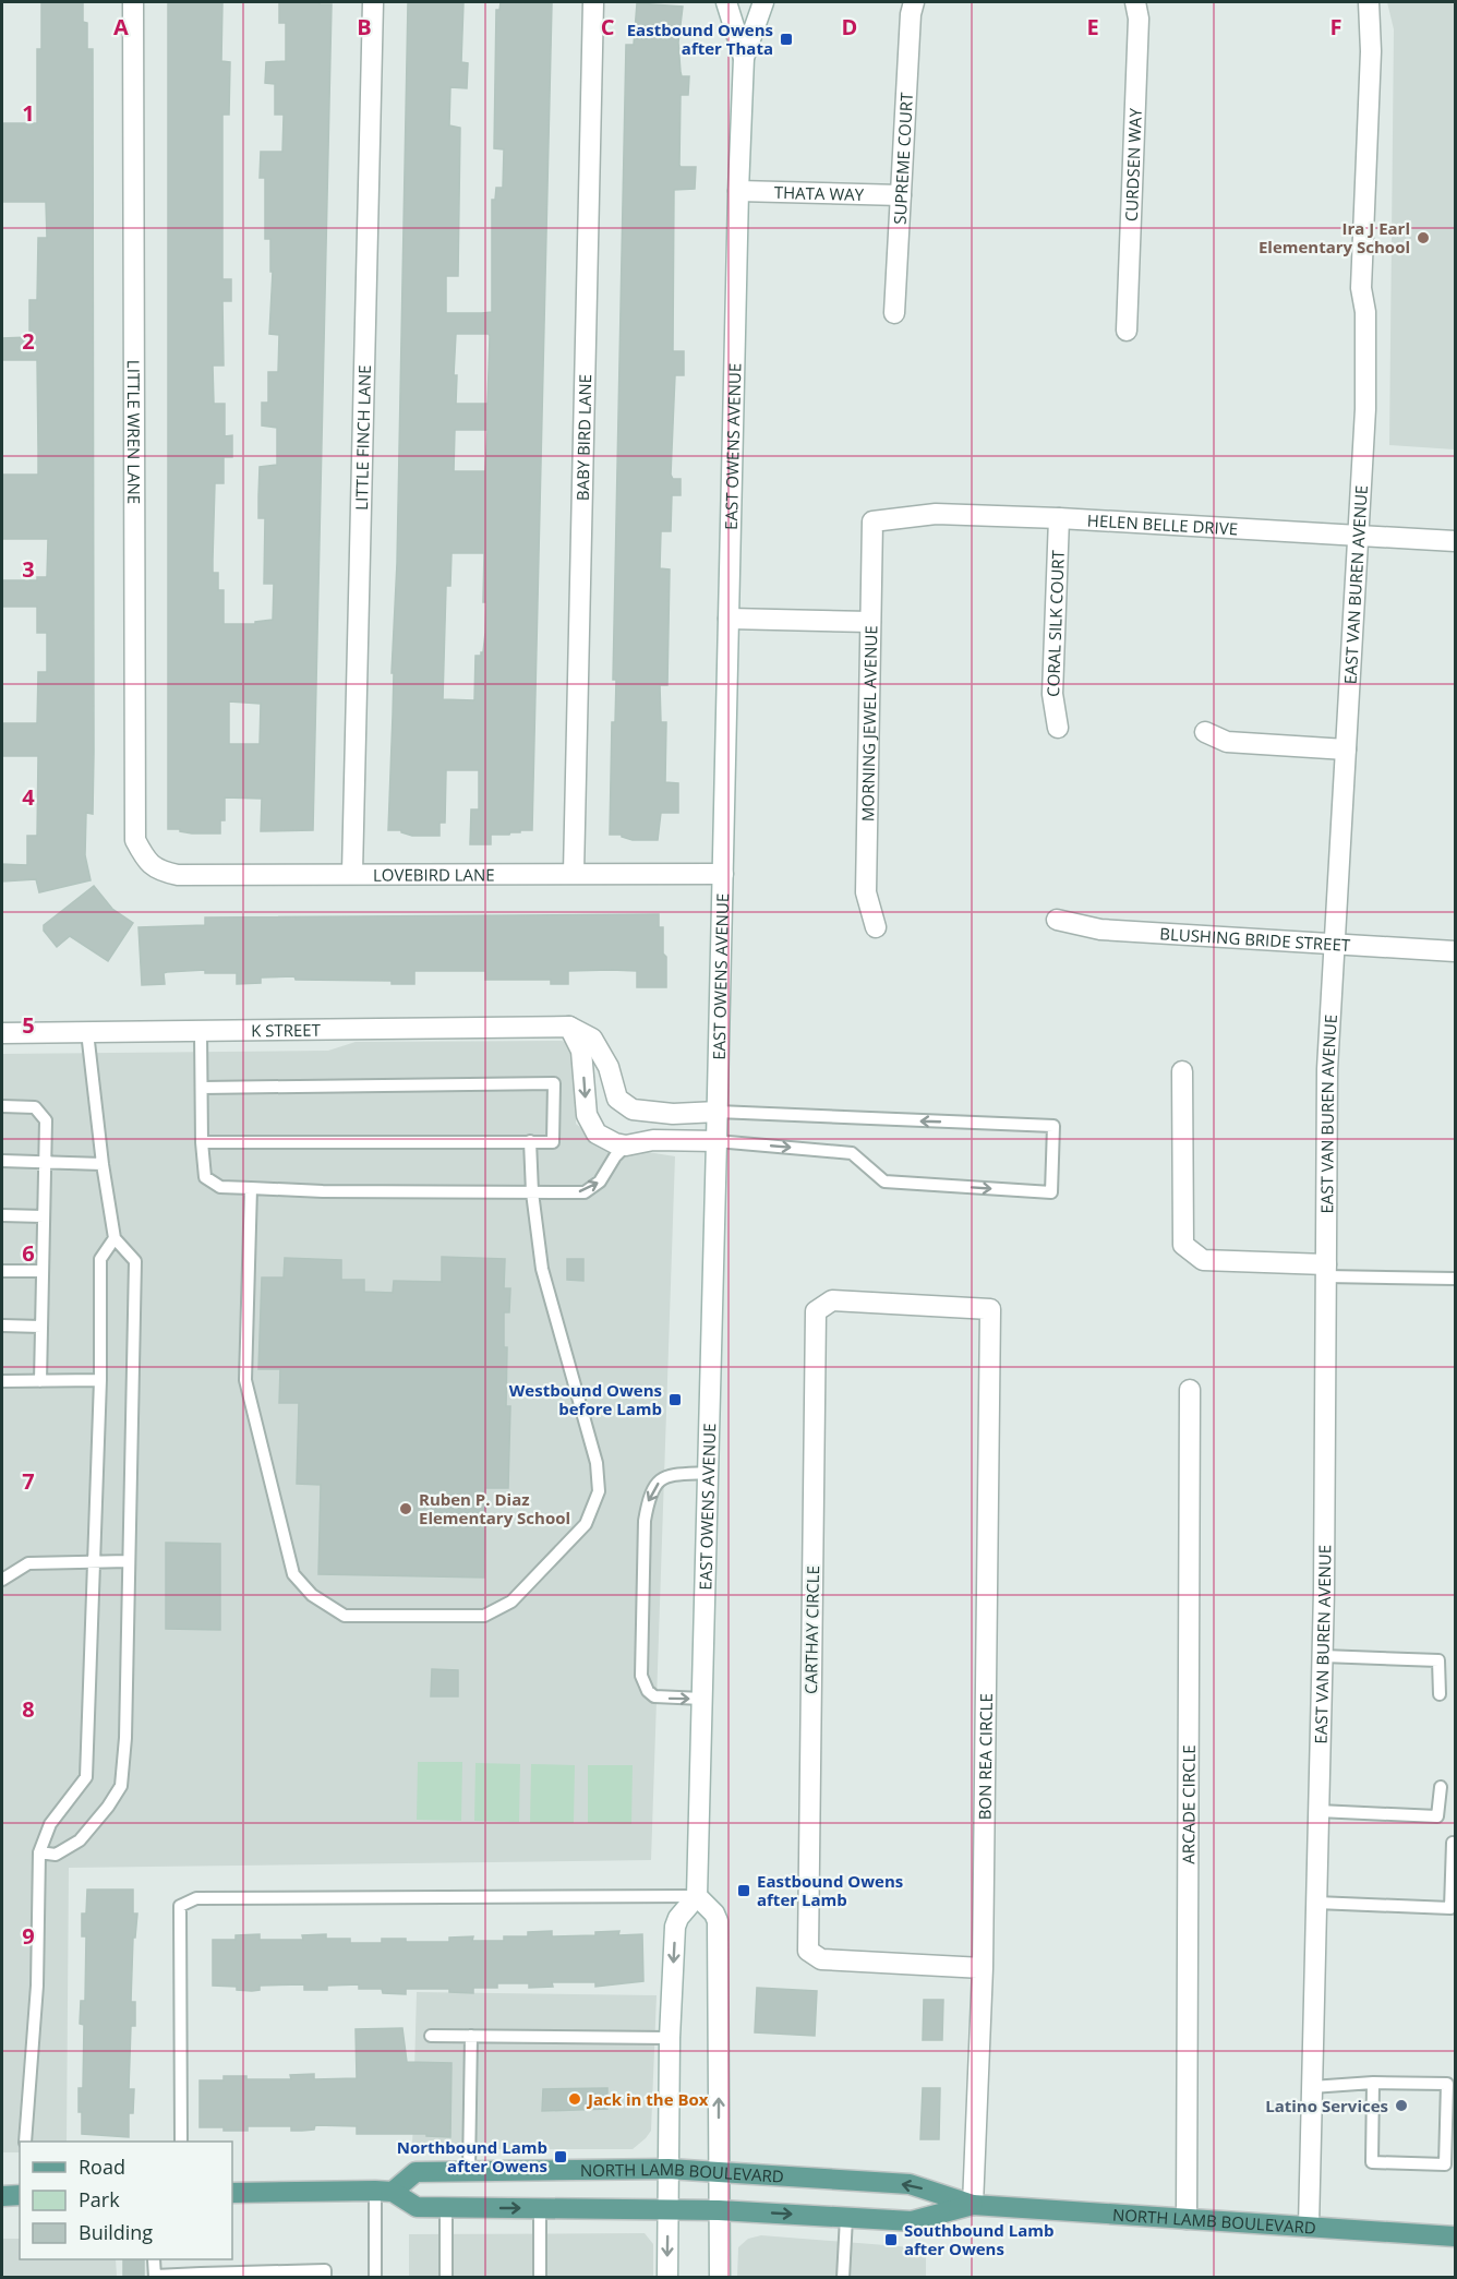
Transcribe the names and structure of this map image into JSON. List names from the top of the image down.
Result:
{
  "streets": {
    "main road": ["NORTH LAMB BOULEVARD"],
    "street": [
      "SUPREME COURT",
      "CURDSEN WAY",
      "THATA WAY",
      "LITTLE WREN LANE",
      "LITTLE FINCH LANE",
      "BABY BIRD LANE",
      "EAST OWENS AVENUE",
      "HELEN BELLE DRIVE",
      "EAST VAN BUREN AVENUE",
      "CORAL SILK COURT",
      "MORNING JEWEL AVENUE",
      "LOVEBIRD LANE",
      "BLUSHING BRIDE STREET",
      "K STREET",
      "CARTHAY CIRCLE",
      "BON REA CIRCLE",
      "ARCADE CIRCLE"
    ]
  },
  "crossings": [
    ["SUPREME COURT", "THATA WAY"],
    ["THATA WAY", "EAST OWENS AVENUE"],
    ["LITTLE WREN LANE", "LOVEBIRD LANE"],
    ["LITTLE FINCH LANE", "LOVEBIRD LANE"],
    ["BABY BIRD LANE", "LOVEBIRD LANE"],
    ["EAST OWENS AVENUE", "LOVEBIRD LANE"],
    ["HELEN BELLE DRIVE", "EAST VAN BUREN AVENUE"],
    ["HELEN BELLE DRIVE", "CORAL SILK COURT"],
    ["HELEN BELLE DRIVE", "MORNING JEWEL AVENUE"],
    ["EAST VAN BUREN AVENUE", "BLUSHING BRIDE STREET"],
    ["EAST VAN BUREN AVENUE", "NORTH LAMB BOULEVARD"],
    ["CARTHAY CIRCLE", "BON REA CIRCLE"],
    ["BON REA CIRCLE", "NORTH LAMB BOULEVARD"],
    ["ARCADE CIRCLE", "NORTH LAMB BOULEVARD"]
  ],
  "places": {
    "transit": [
      "Eastbound Owens after Thata",
      "Westbound Owens before Lamb",
      "Eastbound Owens after Lamb",
      "Northbound Lamb after Owens",
      "Southbound Lamb after Owens"
    ],
    "other": [
      "Ira J Earl Elementary School",
      "Ruben P. Diaz Elementary School",
      "Jack in the Box",
      "Latino Services"
    ]
  },
  "legend": ["Road", "Park", "Building"],
  "grid": {
    "columns": [
      "A",
      "B",
      "C",
      "D",
      "E",
      "F"
    ],
    "rows": [
      "1",
      "2",
      "3",
      "4",
      "5",
      "6",
      "7",
      "8",
      "9"
    ]
  }
}
